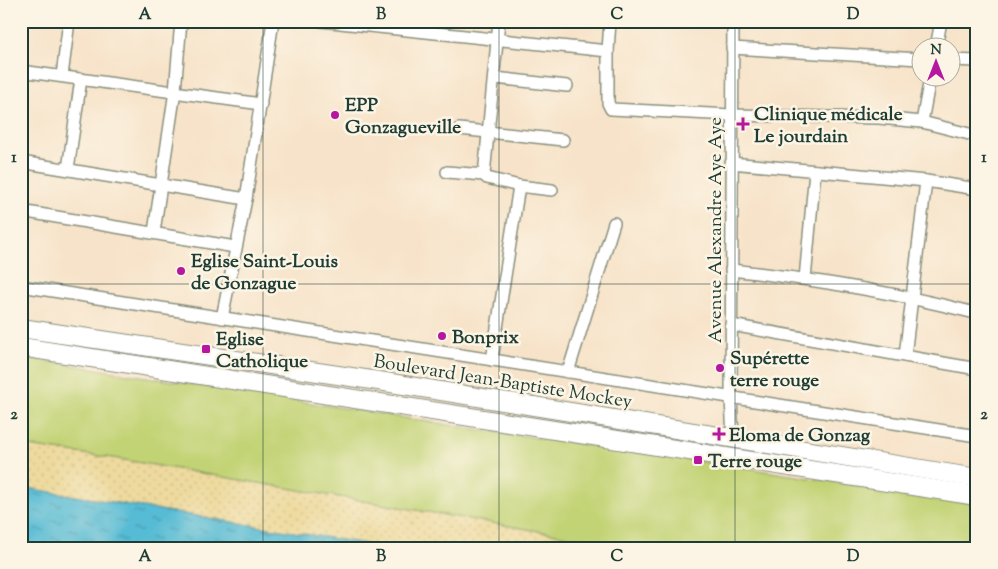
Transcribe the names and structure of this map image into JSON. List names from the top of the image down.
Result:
{
  "streets": {
    "highway": ["Boulevard Jean-Baptiste Mockey"],
    "street": ["Avenue Alexandre Aye Aye"]
  },
  "crossings": [
    ["Avenue Alexandre Aye Aye", "Boulevard Jean-Baptiste Mockey"]
  ],
  "places": {
    "other": [
      "EPP Gonzagueville",
      "Eglise Saint-Louis de Gonzague",
      "Bonprix",
      "Supérette terre rouge"
    ],
    "health": ["Clinique médicale Le jourdain", "Eloma de Gonzag"],
    "transit": ["Eglise Catholique", "Terre rouge"]
  },
  "north": "top",
  "grid": {
    "columns": [
      "A",
      "B",
      "C",
      "D"
    ],
    "rows": ["1", "2"]
  }
}
